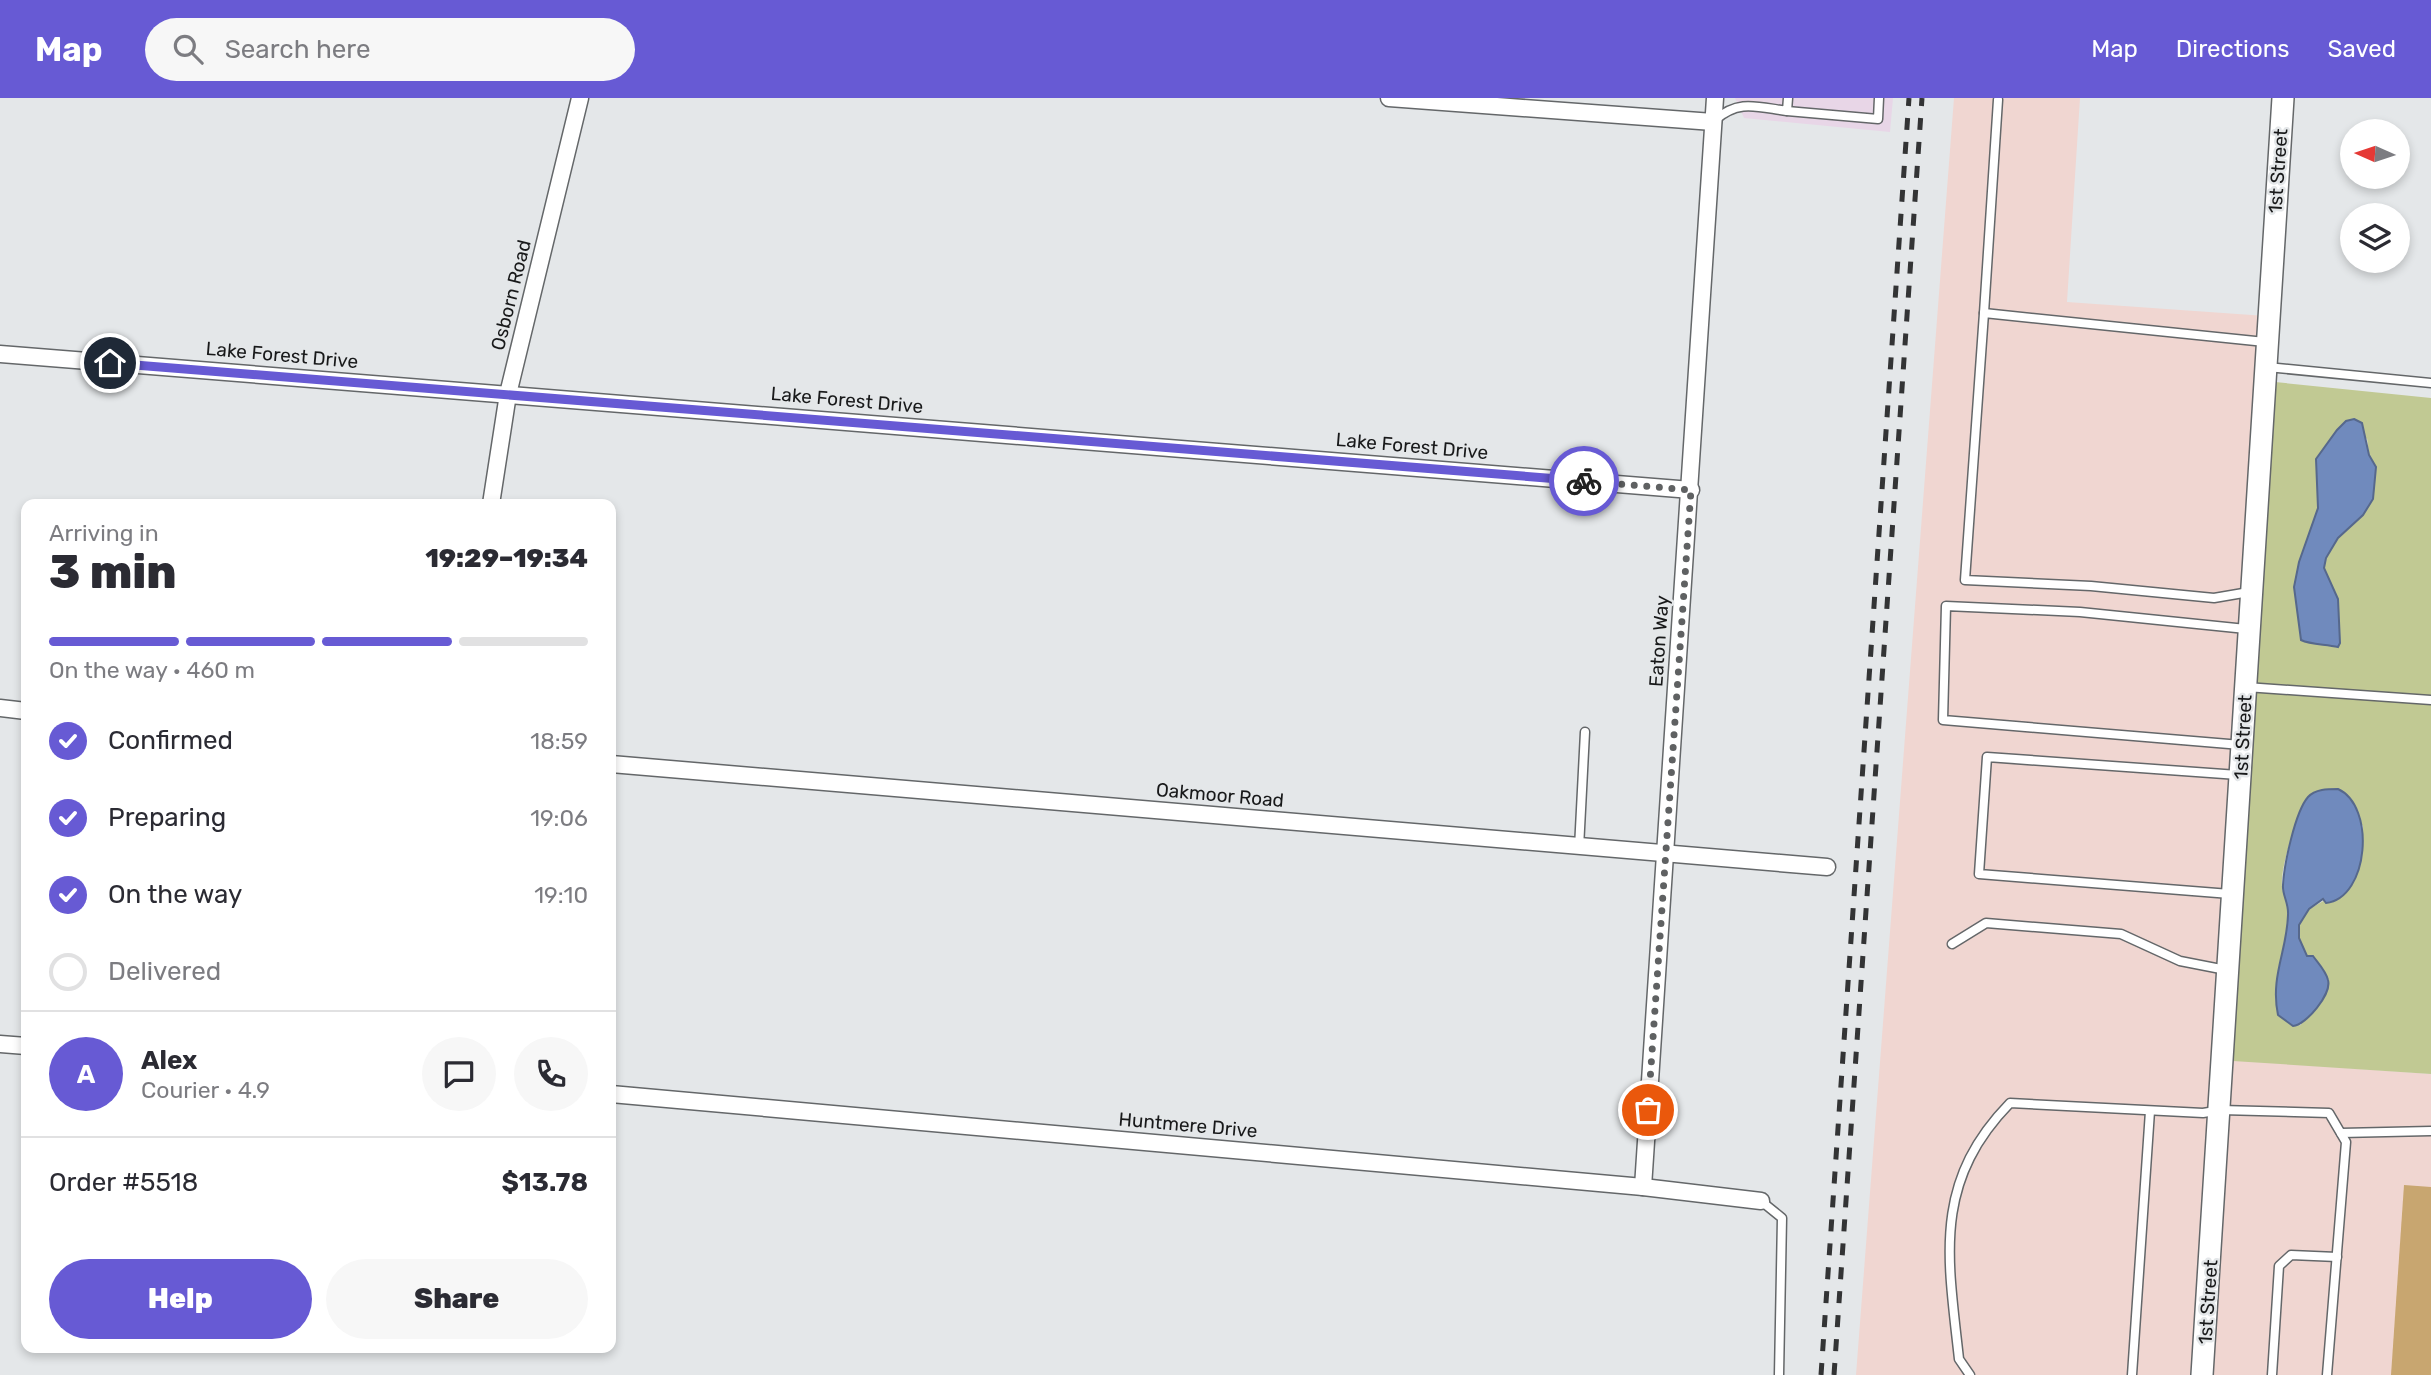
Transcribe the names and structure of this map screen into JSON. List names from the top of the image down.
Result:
{
  "streets": {
    "street": [
      "1st Street",
      "Osborn Road",
      "Lake Forest Drive",
      "Eaton Way",
      "Oakmoor Road",
      "Huntmere Drive"
    ]
  },
  "crossings": [
    ["Osborn Road", "Lake Forest Drive"],
    ["Lake Forest Drive", "Eaton Way"],
    ["Eaton Way", "Oakmoor Road"],
    ["Eaton Way", "Huntmere Drive"]
  ],
  "north": "left",
  "page": {
    "header": "Map",
    "search": "Search here",
    "nav": ["Map", "Directions", "Saved"],
    "heading": ["3 min", "Arriving in", "19:29–19:34"],
    "panel": [
      "Alex",
      "Courier · 4.9",
      "Order #5518",
      "$13.78"
    ],
    "bar": "On the way · 460 m",
    "list": [
      ["Confirmed", "18:59"],
      ["Preparing", "19:06"],
      ["On the way", "19:10"],
      "Delivered"
    ],
    "round": "A",
    "buttons": ["Help", "Share"]
  }
}
